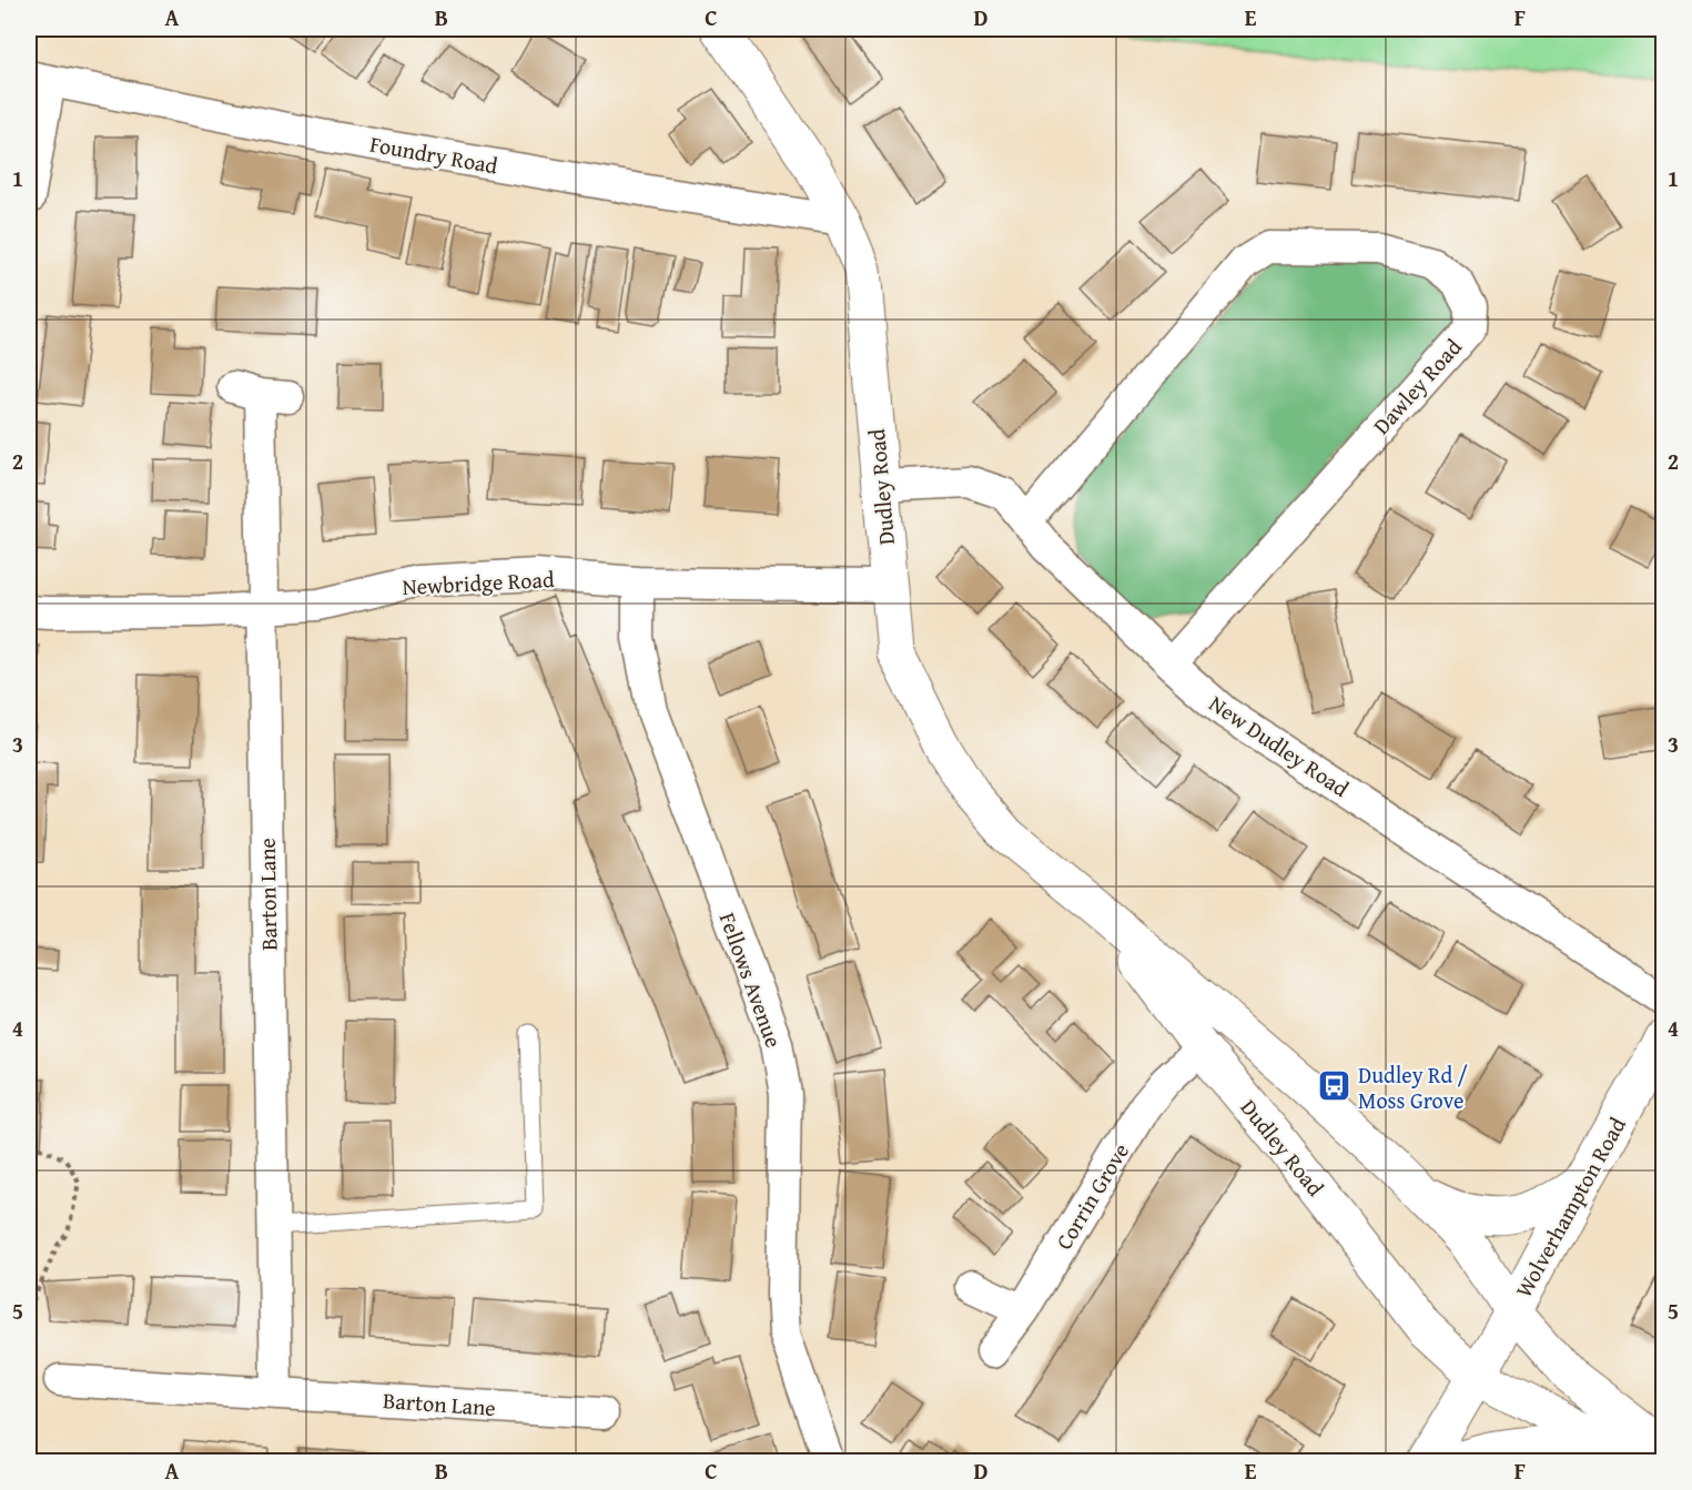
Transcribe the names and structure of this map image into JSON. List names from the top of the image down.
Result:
{
  "streets": {
    "main road": ["Dudley Road", "Wolverhampton Road"],
    "street": [
      "Foundry Road",
      "Dawley Road",
      "Newbridge Road",
      "New Dudley Road",
      "Barton Lane",
      "Fellows Avenue",
      "Corrin Grove"
    ]
  },
  "crossings": [
    ["Foundry Road", "Dudley Road"],
    ["Dawley Road", "New Dudley Road"],
    ["Dudley Road", "Newbridge Road"],
    ["Dudley Road", "New Dudley Road"],
    ["Dudley Road", "Corrin Grove"],
    ["Dudley Road", "Wolverhampton Road"],
    ["Newbridge Road", "Barton Lane"],
    ["Newbridge Road", "Fellows Avenue"]
  ],
  "places": {
    "bus stop": ["Dudley Rd / Moss Grove"]
  },
  "grid": {
    "columns": [
      "A",
      "B",
      "C",
      "D",
      "E",
      "F"
    ],
    "rows": [
      "1",
      "2",
      "3",
      "4",
      "5"
    ]
  }
}
